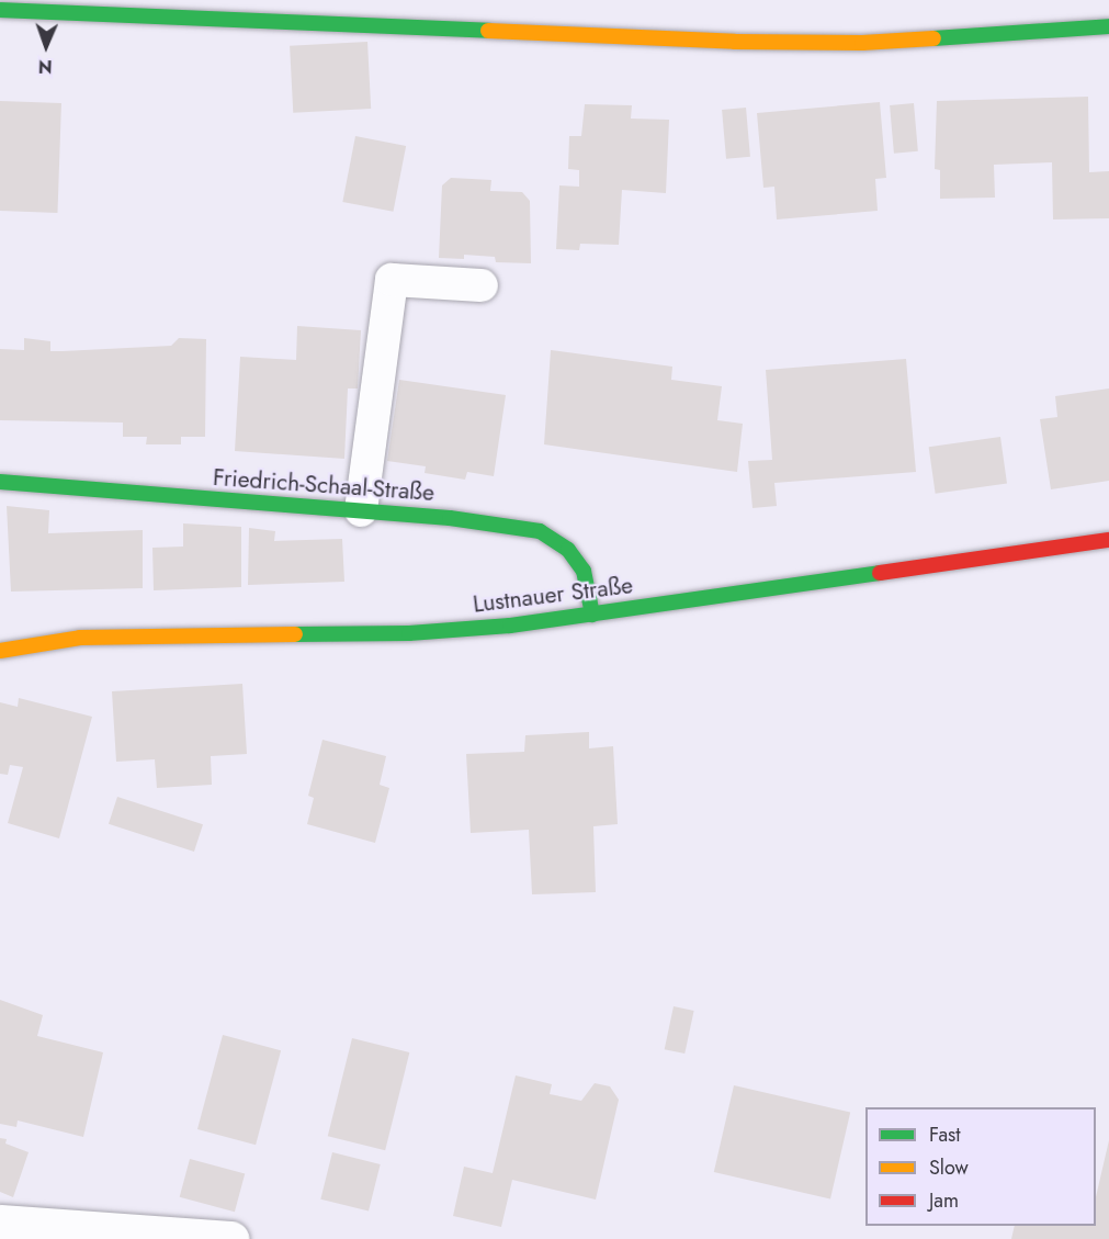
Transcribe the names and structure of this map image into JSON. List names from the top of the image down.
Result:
{
  "streets": {
    "street": ["Friedrich-Schaal-Straße", "Lustnauer Straße"]
  },
  "crossings": [
    ["Friedrich-Schaal-Straße", "Lustnauer Straße"]
  ],
  "legend": ["Fast", "Slow", "Jam"],
  "north": "bottom"
}
